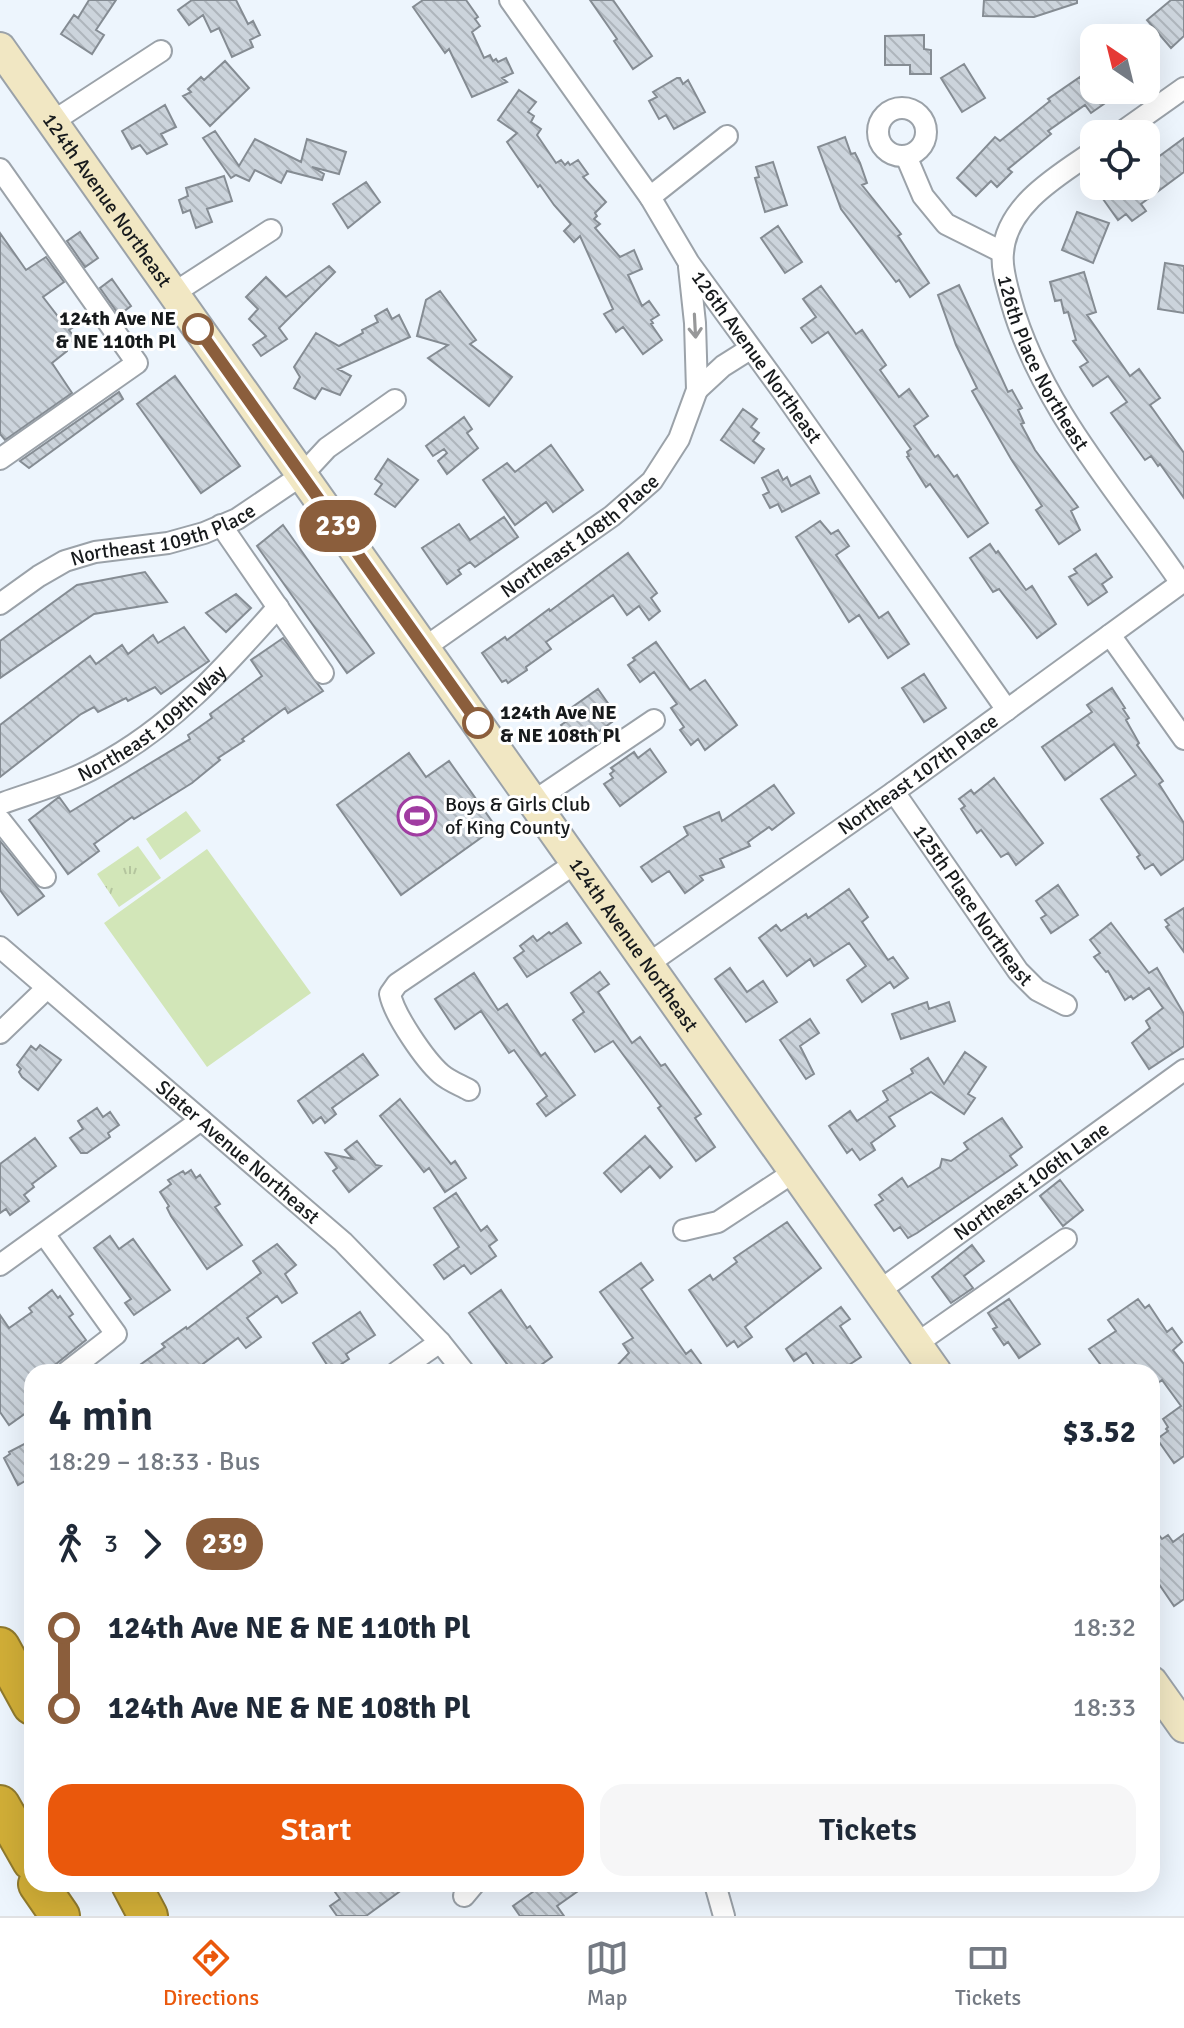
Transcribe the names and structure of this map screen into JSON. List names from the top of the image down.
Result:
{
  "streets": {
    "main road": ["124th Avenue Northeast"],
    "street": [
      "126th Avenue Northeast",
      "126th Place Northeast",
      "Northeast 109th Place",
      "Northeast 108th Place",
      "Northeast 109th Way",
      "Northeast 107th Place",
      "125th Place Northeast",
      "Slater Avenue Northeast",
      "Northeast 106th Lane"
    ]
  },
  "crossings": [
    ["124th Avenue Northeast", "Northeast 109th Place"],
    ["124th Avenue Northeast", "Northeast 108th Place"],
    ["124th Avenue Northeast", "Northeast 107th Place"],
    ["124th Avenue Northeast", "Northeast 106th Lane"],
    ["126th Avenue Northeast", "Northeast 108th Place"],
    ["126th Avenue Northeast", "Northeast 107th Place"],
    ["126th Place Northeast", "Northeast 107th Place"],
    ["Northeast 107th Place", "125th Place Northeast"]
  ],
  "places": {
    "other": ["124th Ave NE & NE 110th Pl", "124th Ave NE & NE 108th Pl"],
    "sports": ["Boys & Girls Club of King County"]
  },
  "lines": ["bus line 239"],
  "north": "top left",
  "page": {
    "on_map": "239",
    "heading": ["4 min", "18:29 – 18:33 · Bus", "$3.52"],
    "legs": ["3", "239"],
    "list": [
      {
        "name": "124th Ave NE & NE 110th Pl",
        "value": "18:32"
      },
      {
        "name": "124th Ave NE & NE 108th Pl",
        "value": "18:33"
      }
    ],
    "buttons": ["Start", "Tickets"],
    "tabs": ["Directions", "Map", "Tickets"]
  }
}
